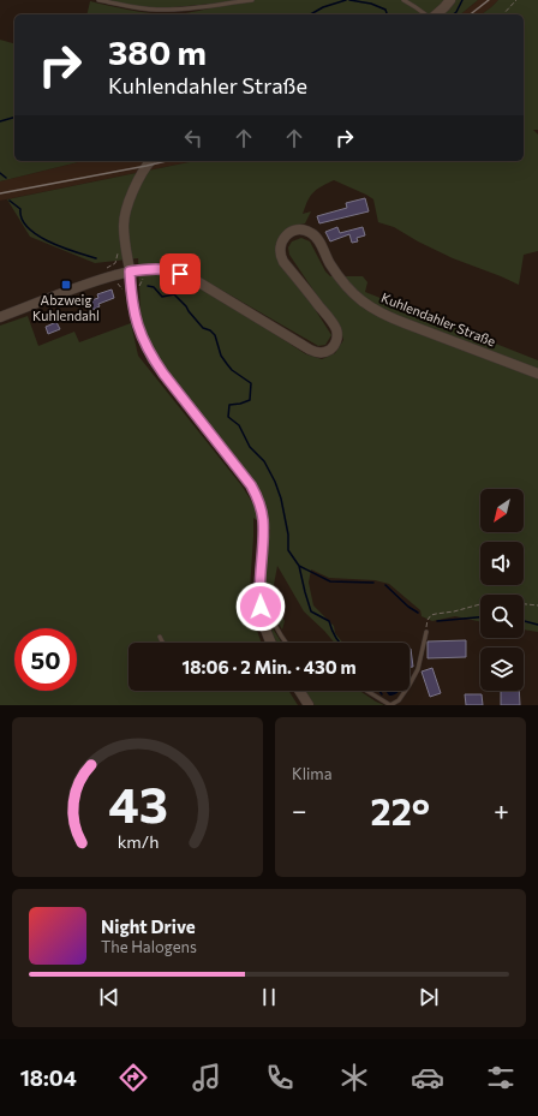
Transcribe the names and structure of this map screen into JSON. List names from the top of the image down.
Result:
{
  "streets": {
    "main road": ["Kuhlendahler Straße"]
  },
  "places": {
    "transit": ["Abzweig Kuhlendahl"]
  },
  "north": "bottom left",
  "page": {
    "turn": ["380 m", "Kuhlendahler Straße"],
    "limit": "50",
    "trip": "18:06 · 2 Min. · 430 m",
    "tile": "Klima",
    "heat": ["−", "22°", "+"],
    "song": ["Night Drive", "The Halogens"],
    "tabs": "18:04",
    "gauge": ["43", "km/h"]
  }
}
